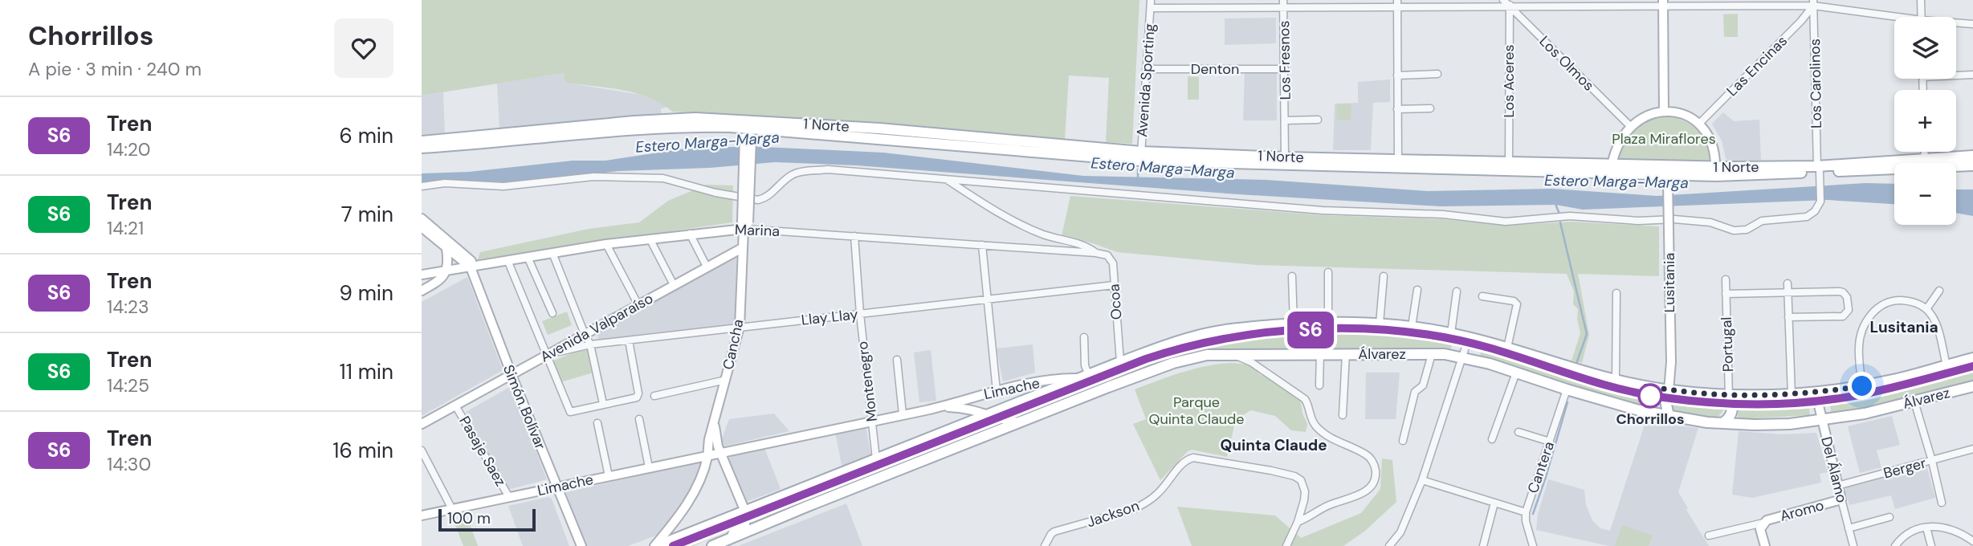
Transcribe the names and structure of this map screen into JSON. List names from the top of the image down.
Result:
{
  "streets": {
    "main road": [
      "1 Norte",
      "Marina",
      "Lusitania",
      "Avenida Valparaíso",
      "Cancha",
      "Álvarez",
      "Limache",
      "Simón Bolívar",
      "Del Álamo",
      "Aromo"
    ],
    "street": [
      "Los Fresnos",
      "Los Olmos",
      "Las Encinas",
      "Denton",
      "Avenida Sporting",
      "Los Aceres",
      "Los Carolinos",
      "Ocoa",
      "Llay Llay",
      "Portugal",
      "Montenegro",
      "Pasaje Saez",
      "Cantera",
      "Berger",
      "Jackson"
    ]
  },
  "crossings": [
    ["Los Fresnos", "Denton"],
    ["Los Fresnos", "1 Norte"],
    ["Los Olmos", "Los Aceres"],
    ["Las Encinas", "Los Carolinos"],
    ["Denton", "Avenida Sporting"],
    ["Avenida Sporting", "1 Norte"],
    ["Los Aceres", "1 Norte"],
    ["Los Carolinos", "1 Norte"],
    ["1 Norte", "Lusitania"],
    ["1 Norte", "Cancha"],
    ["Marina", "Ocoa"],
    ["Marina", "Cancha"],
    ["Marina", "Montenegro"],
    ["Marina", "Simón Bolívar"],
    ["Lusitania", "Limache"],
    ["Ocoa", "Llay Llay"],
    ["Ocoa", "Limache"],
    ["Llay Llay", "Avenida Valparaíso"],
    ["Llay Llay", "Cancha"],
    ["Llay Llay", "Montenegro"],
    ["Avenida Valparaíso", "Cancha"],
    ["Avenida Valparaíso", "Simón Bolívar"],
    ["Avenida Valparaíso", "Pasaje Saez"],
    ["Cancha", "Limache"],
    ["Portugal", "Limache"],
    ["Álvarez", "Limache"],
    ["Álvarez", "Cantera"],
    ["Álvarez", "Del Álamo"],
    ["Montenegro", "Limache"],
    ["Limache", "Simón Bolívar"],
    ["Limache", "Pasaje Saez"],
    ["Limache", "Del Álamo"],
    ["Berger", "Del Álamo"],
    ["Del Álamo", "Aromo"]
  ],
  "districts": ["Lusitania", "Quinta Claude"],
  "water": ["Estero Marga-Marga"],
  "parks": ["Plaza Miraflores", "Parque Quinta Claude"],
  "places": ["Chorrillos"],
  "scale_bar": "100 m",
  "page": {
    "heading": ["Chorrillos", "A pie · 3 min · 240 m"],
    "on_map": "S6",
    "map_buttons": ["+", "−"],
    "list": [
      {
        "mark": "S6",
        "name": "Tren",
        "note": "14:20",
        "value": "6 min"
      },
      {
        "mark": "S6",
        "name": "Tren",
        "note": "14:21",
        "value": "7 min"
      },
      {
        "mark": "S6",
        "name": "Tren",
        "note": "14:23",
        "value": "9 min"
      },
      {
        "mark": "S6",
        "name": "Tren",
        "note": "14:25",
        "value": "11 min"
      },
      {
        "mark": "S6",
        "name": "Tren",
        "note": "14:30",
        "value": "16 min"
      }
    ],
    "scale": "100 m"
  }
}
